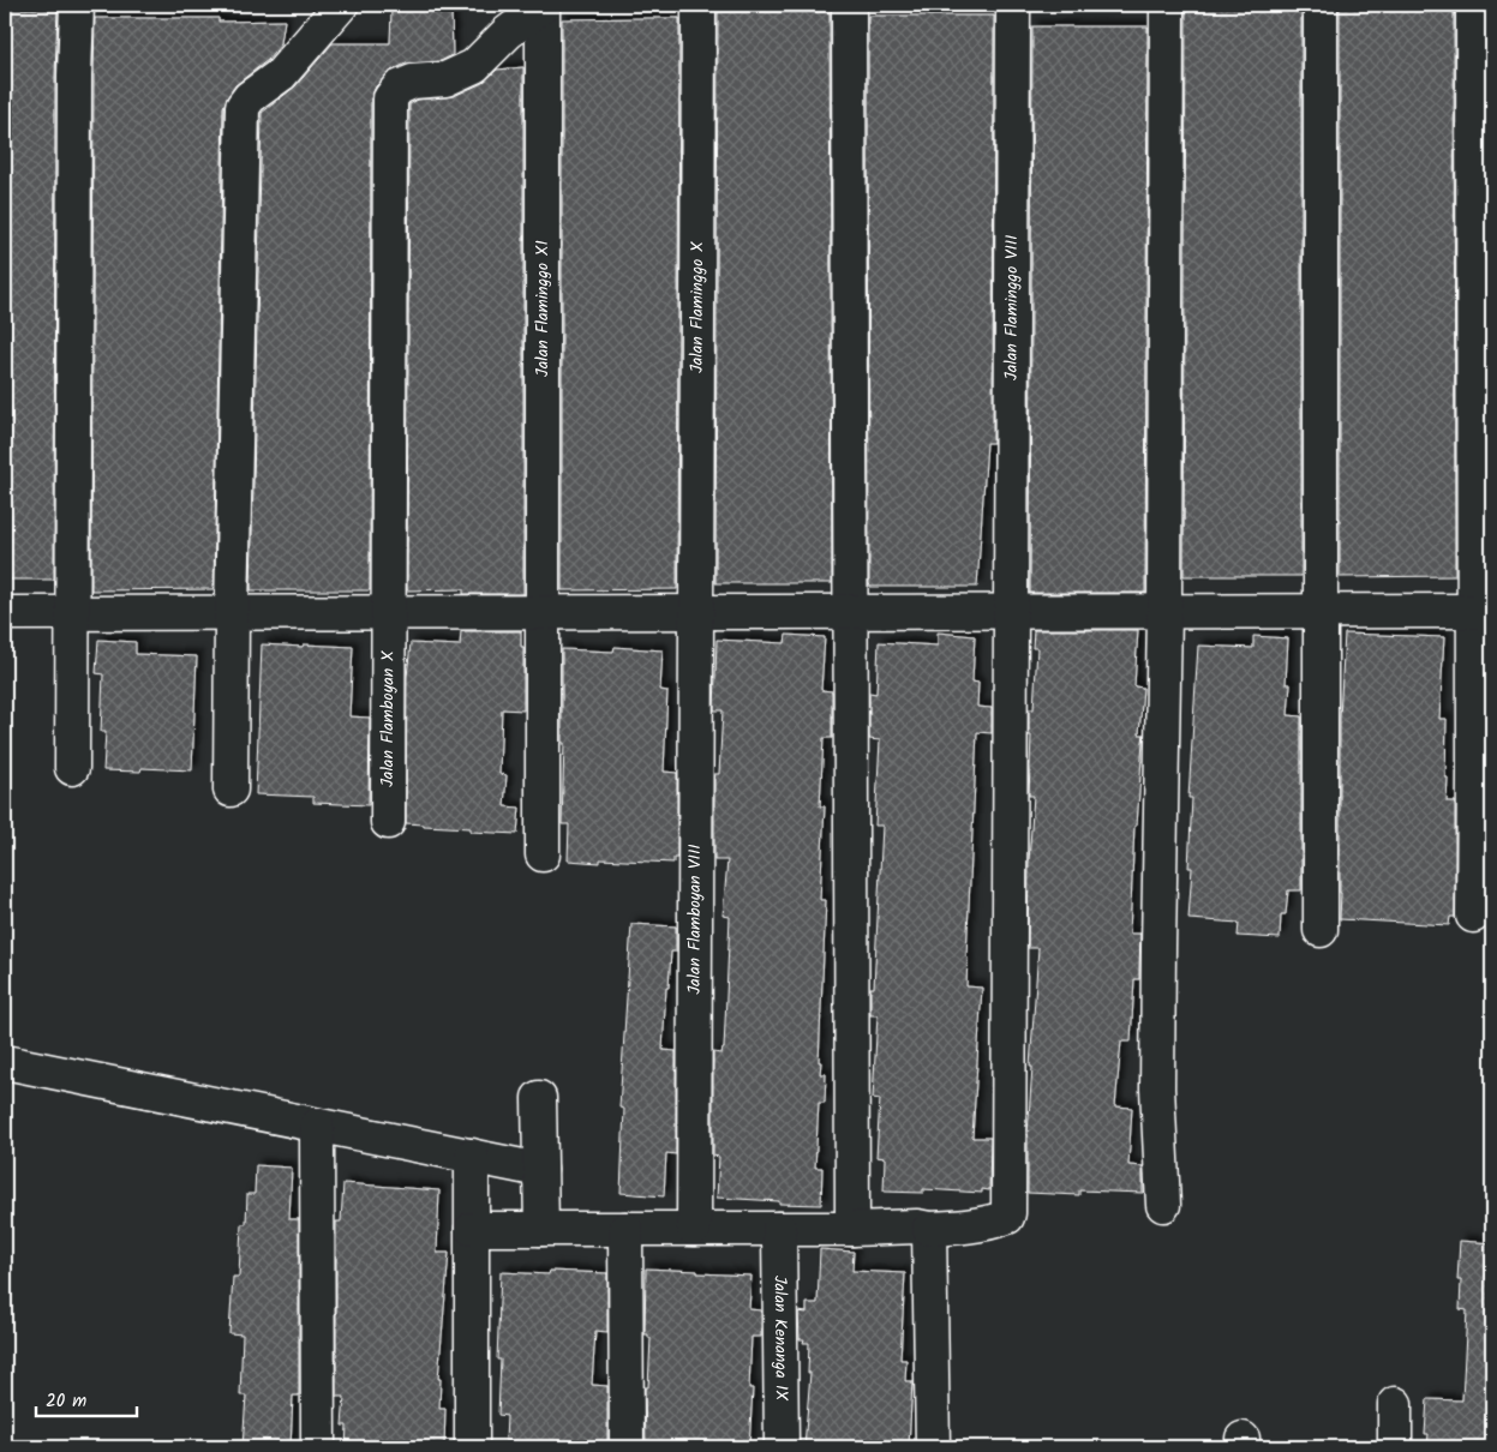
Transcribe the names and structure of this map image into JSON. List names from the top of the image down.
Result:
{
  "streets": {
    "street": [
      "Jalan Flaminggo XI",
      "Jalan Flaminggo X",
      "Jalan Flaminggo VIII",
      "Jalan Flamboyan X",
      "Jalan Flamboyan VIII",
      "Jalan Kenanga IX"
    ]
  },
  "crossings": [
    ["Jalan Flaminggo XI", "Jalan Flamboyan X"],
    ["Jalan Flaminggo X", "Jalan Flamboyan VIII"]
  ],
  "scale_bar": "20 m"
}
